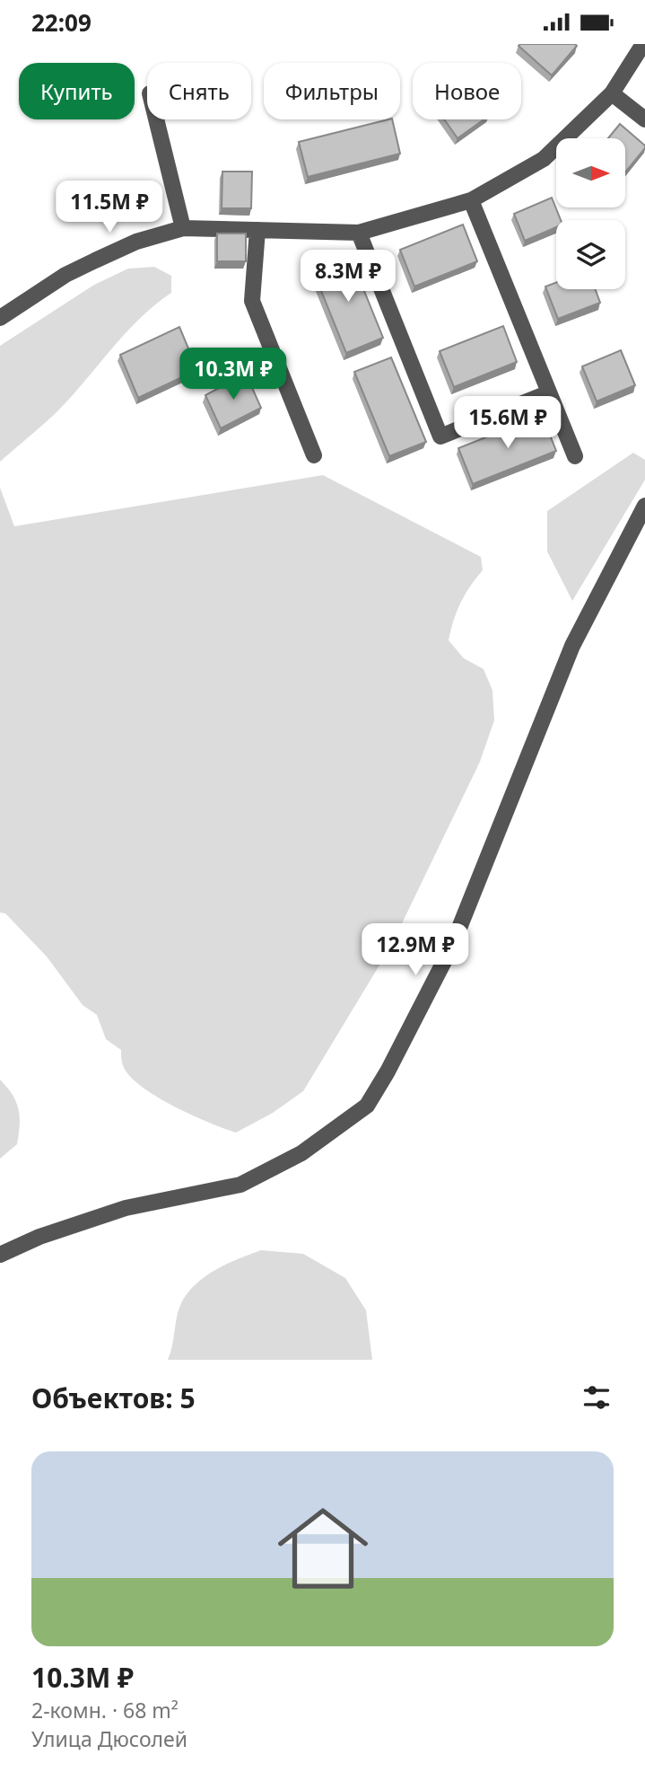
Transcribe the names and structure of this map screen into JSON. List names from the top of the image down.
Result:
{
  "north": "right",
  "page": {
    "status": "22:09",
    "chip": [
      "Купить",
      "Снять",
      "Фильтры",
      "Новое"
    ],
    "price": [
      "11.5M ₽",
      "8.3M ₽",
      "10.3M ₽",
      "15.6M ₽",
      "12.9M ₽"
    ],
    "heading": "Объектов: 5",
    "list": [
      {
        "name": "10.3M ₽",
        "note": "2-комн. · 68 m² · Улица Дюсолей"
      }
    ]
  }
}
